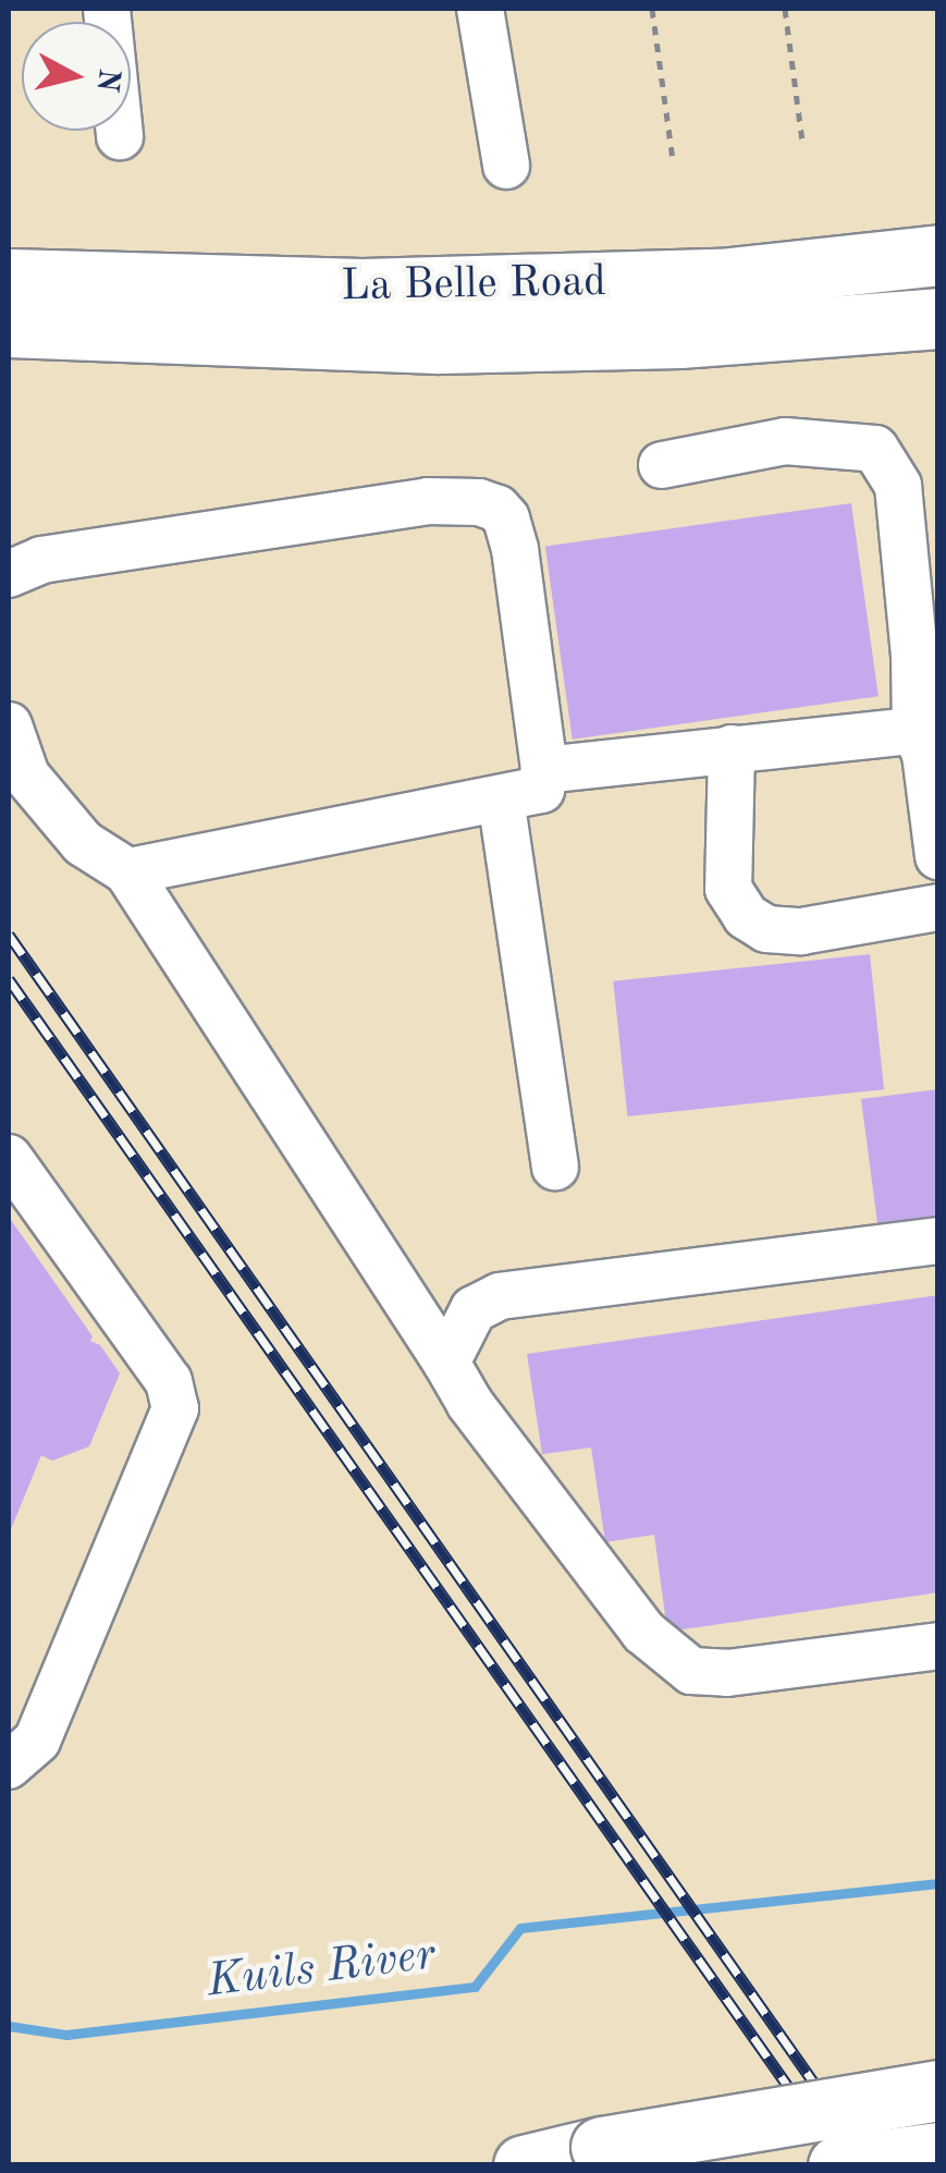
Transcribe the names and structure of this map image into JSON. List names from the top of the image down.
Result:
{
  "streets": {
    "main road": ["La Belle Road"]
  },
  "water": ["Kuils River"],
  "north": "right"
}
